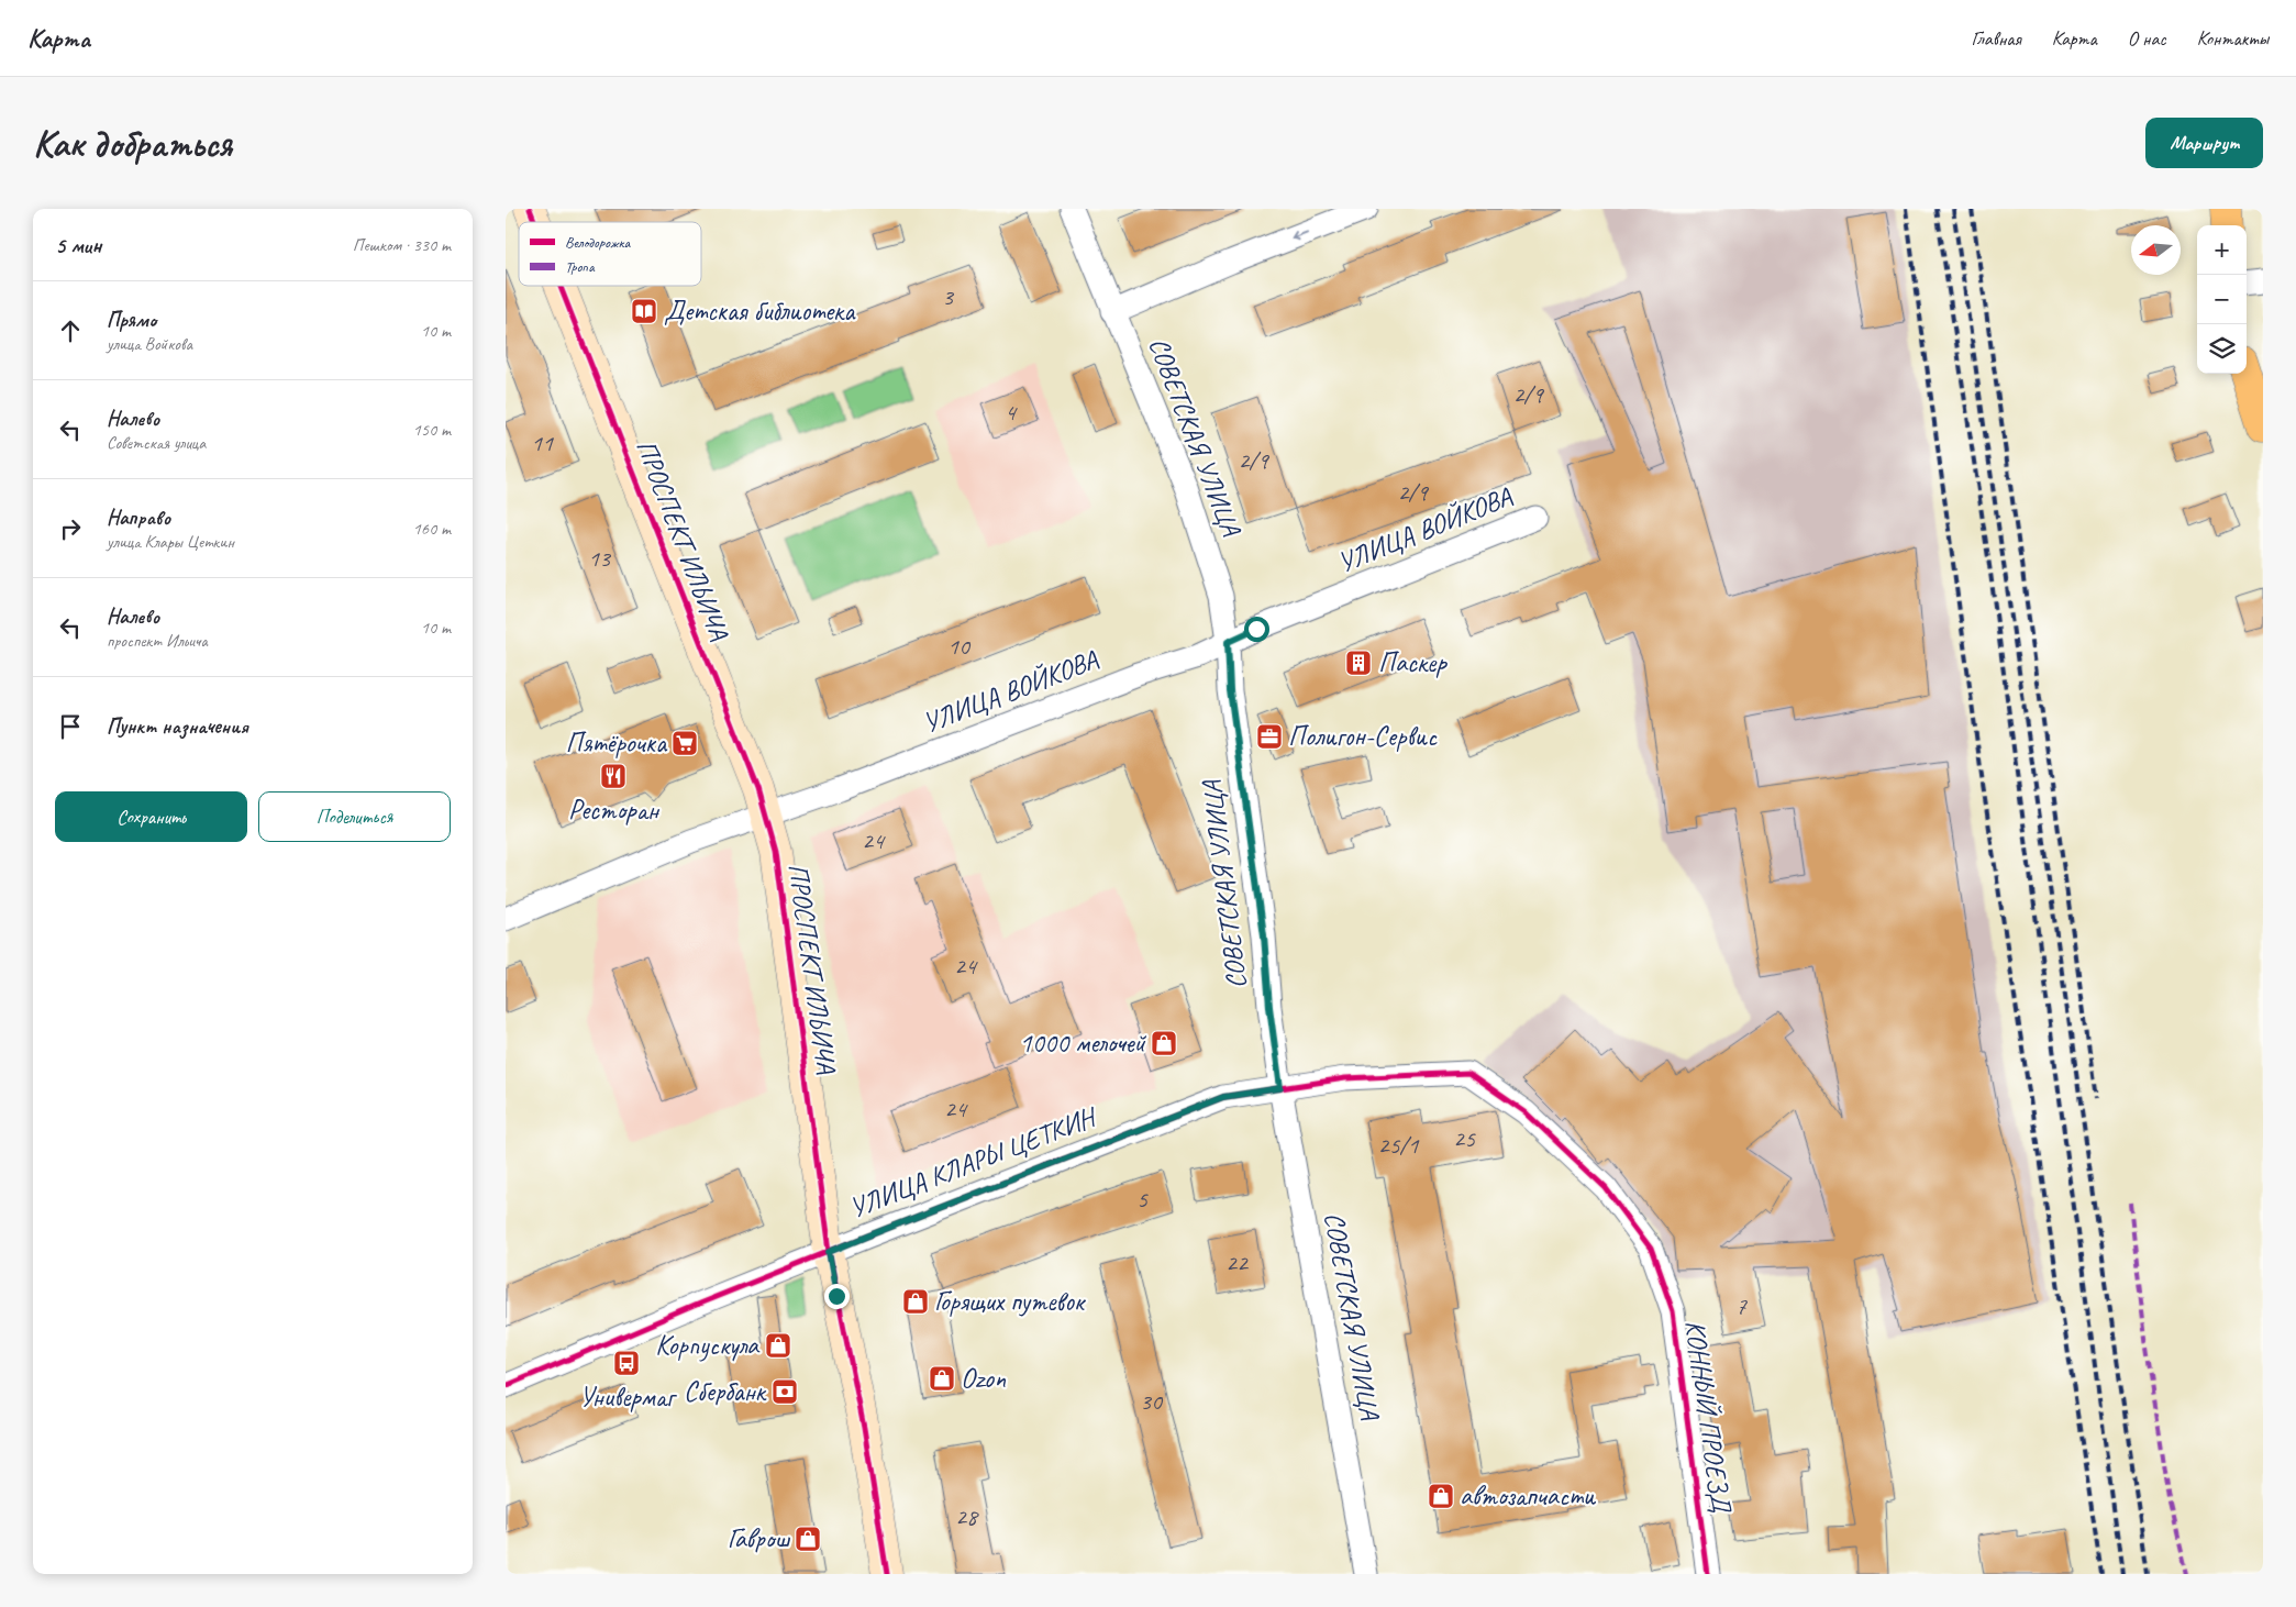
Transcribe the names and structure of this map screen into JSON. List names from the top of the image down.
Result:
{
  "streets": {
    "street": [
      "СОВЕТСКАЯ УЛИЦА",
      "УЛИЦА ВОЙКОВА",
      "ПРОСПЕКТ ИЛЬИЧА",
      "УЛИЦА КЛАРЫ ЦЕТКИН",
      "КОННЫЙ ПРОЕЗД"
    ]
  },
  "crossings": [
    ["СОВЕТСКАЯ УЛИЦА", "УЛИЦА ВОЙКОВА"],
    ["СОВЕТСКАЯ УЛИЦА", "УЛИЦА КЛАРЫ ЦЕТКИН"],
    ["СОВЕТСКАЯ УЛИЦА", "КОННЫЙ ПРОЕЗД"],
    ["УЛИЦА ВОЙКОВА", "ПРОСПЕКТ ИЛЬИЧА"],
    ["ПРОСПЕКТ ИЛЬИЧА", "УЛИЦА КЛАРЫ ЦЕТКИН"],
    ["УЛИЦА КЛАРЫ ЦЕТКИН", "КОННЫЙ ПРОЕЗД"]
  ],
  "places": {
    "library": ["Детская библиотека"],
    "building": ["Паскер"],
    "office": ["Полигон-Сервис"],
    "supermarket": ["Пятёрочка"],
    "restaurant": ["Ресторан"],
    "shop": [
      "1000 мелочей",
      "Горящих путевок",
      "Корпускула",
      "Ozon",
      "автозапчасти",
      "Гаврош"
    ],
    "bus stop": ["Универмаг"],
    "bank": ["Сбербанк"]
  },
  "house_numbers": [
    "3",
    "2/9",
    "4",
    "11",
    "2/9",
    "2/9",
    "13",
    "10",
    "24",
    "24",
    "24",
    "25",
    "25/1",
    "5",
    "22",
    "7",
    "30",
    "28"
  ],
  "legend": ["Велодорожка", "Тропа"],
  "north": "left",
  "page": {
    "header": "Карта",
    "nav": [
      "Главная",
      "Карта",
      "О нас",
      "Контакты"
    ],
    "buttons": [
      "Маршрут",
      ["Сохранить", "Поделиться"]
    ],
    "title": "Как добраться",
    "heading": ["5 мин", "Пешком · 330 m"],
    "map_buttons": ["+", "−"],
    "list": [
      ["Прямо", "улица Войкова", "10 m"],
      ["Налево", "Советская улица", "150 m"],
      ["Направо", "улица Клары Цеткин", "160 m"],
      ["Налево", "проспект Ильича", "10 m"],
      "Пункт назначения"
    ]
  }
}
